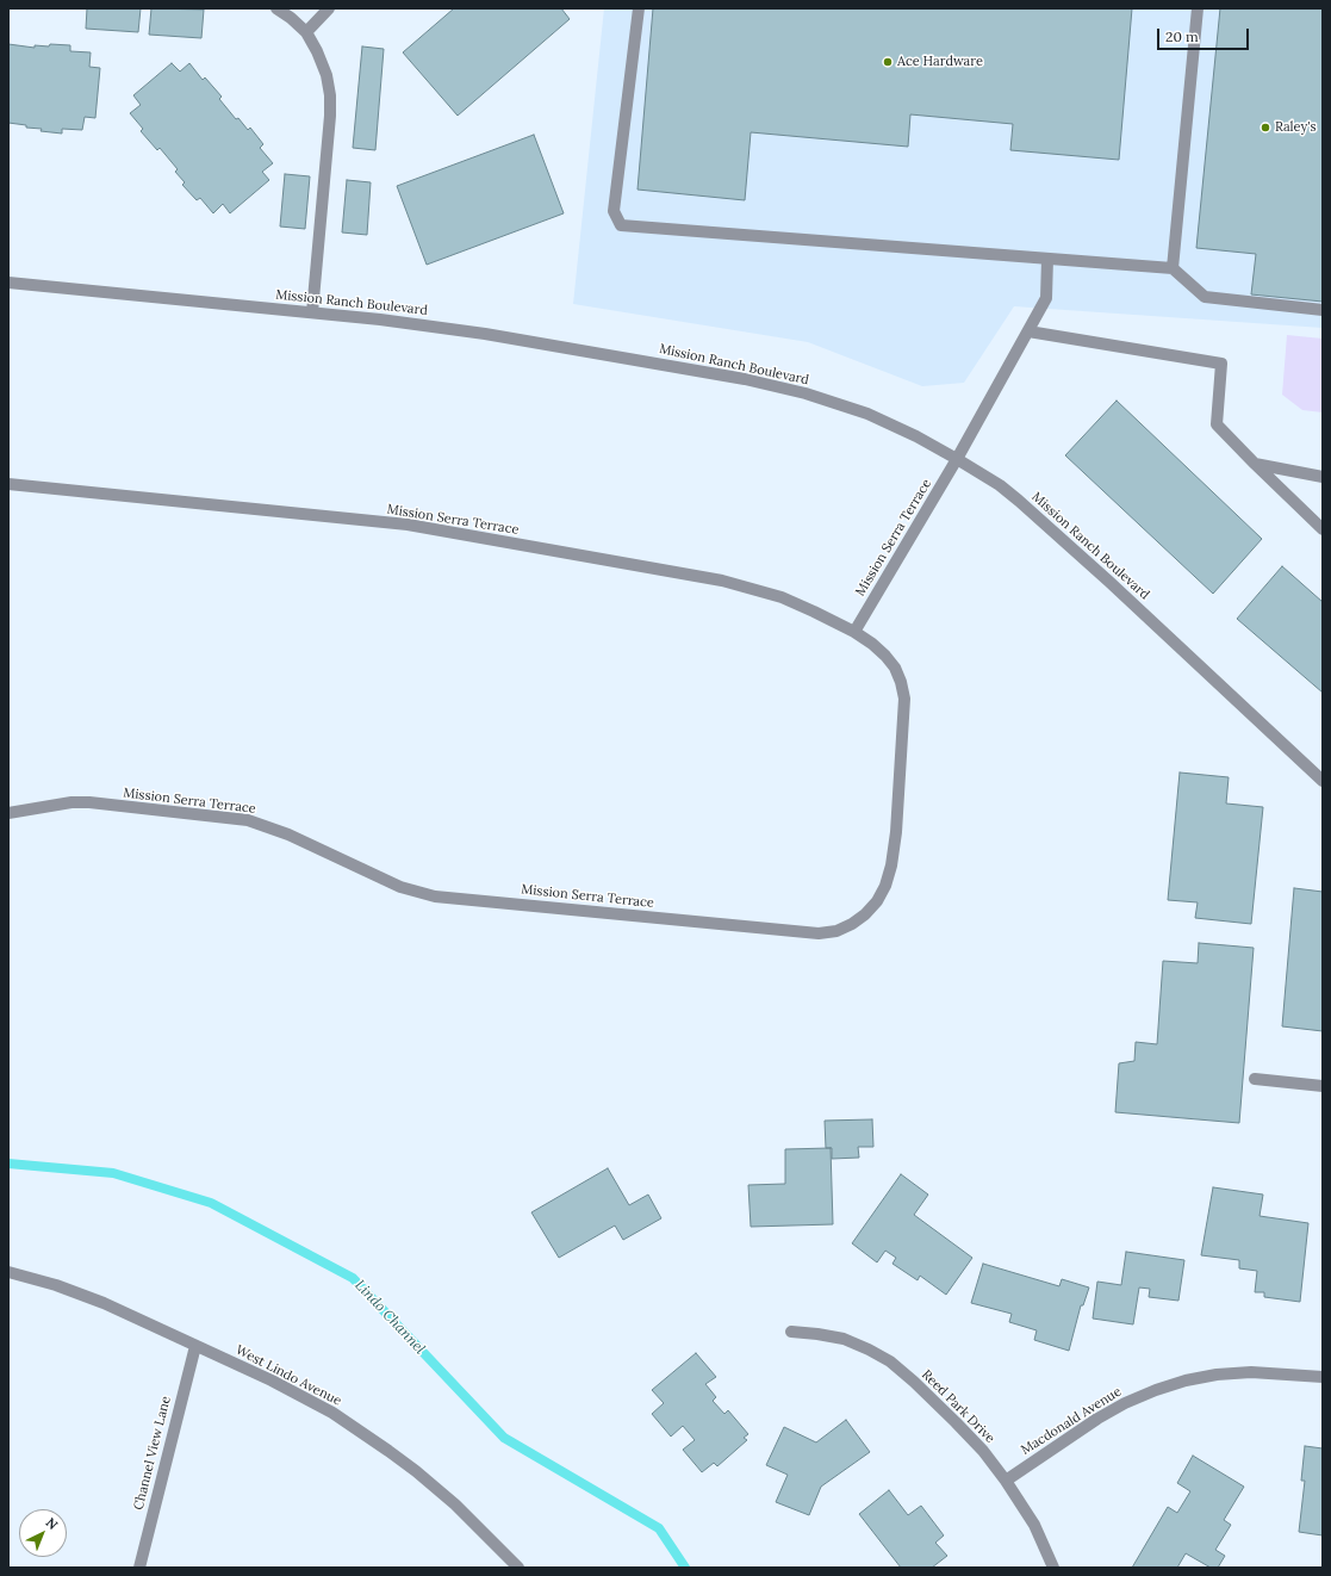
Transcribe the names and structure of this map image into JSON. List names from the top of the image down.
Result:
{
  "streets": {
    "street": [
      "Mission Ranch Boulevard",
      "Mission Serra Terrace",
      "West Lindo Avenue",
      "Reed Park Drive",
      "Macdonald Avenue",
      "Channel View Lane"
    ]
  },
  "crossings": [
    ["Mission Ranch Boulevard", "Mission Serra Terrace"],
    ["West Lindo Avenue", "Channel View Lane"],
    ["Reed Park Drive", "Macdonald Avenue"]
  ],
  "water": ["Lindo Channel"],
  "places": ["Ace Hardware", "Raley's"],
  "scale_bar": "20 m",
  "north": "top right"
}
